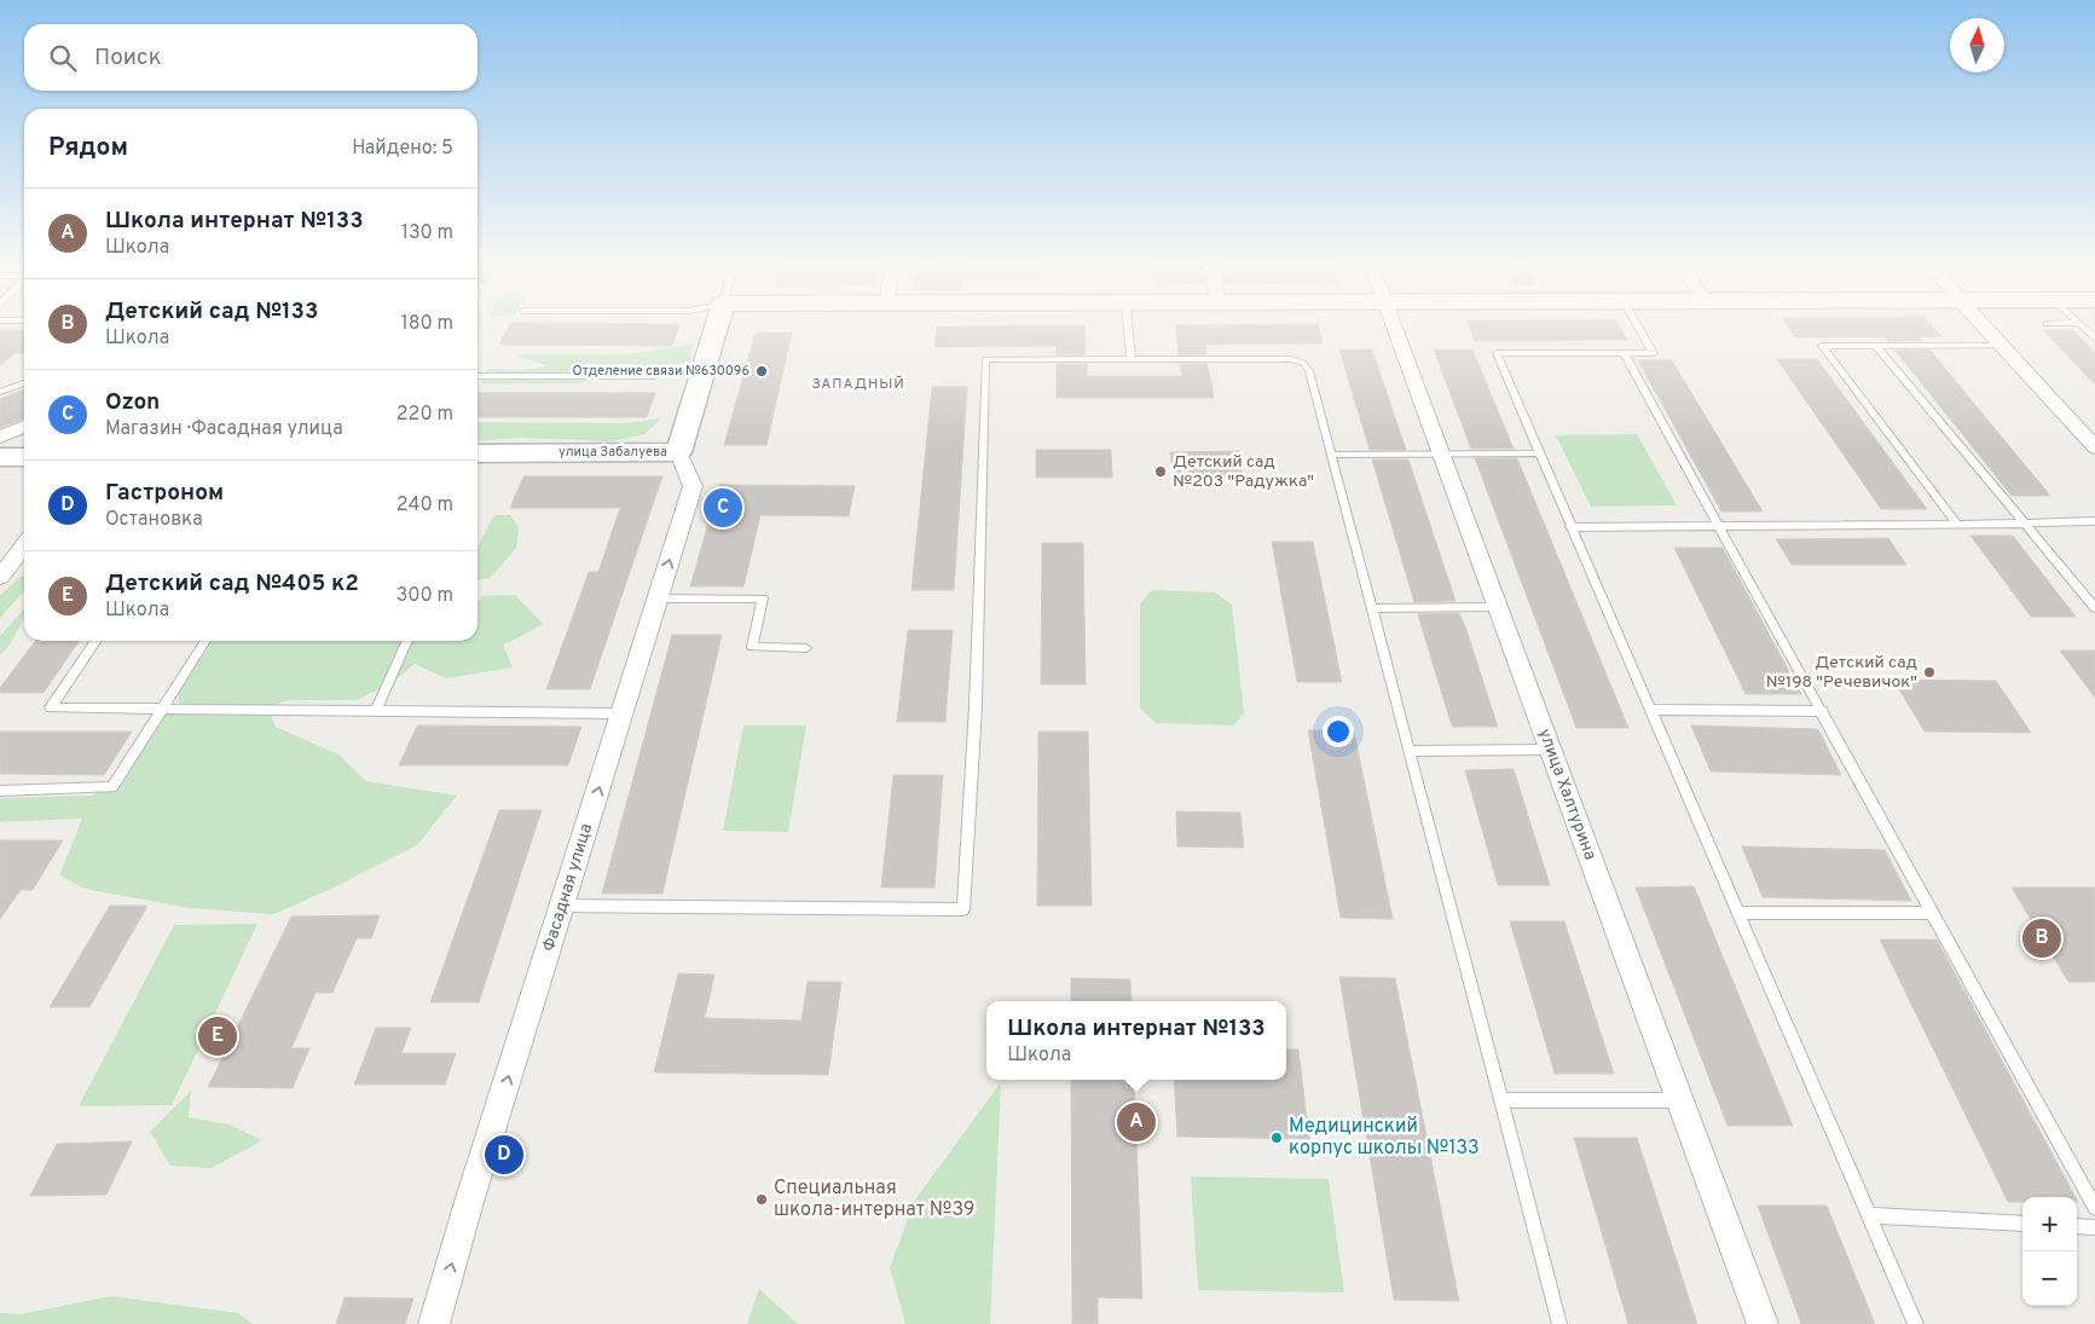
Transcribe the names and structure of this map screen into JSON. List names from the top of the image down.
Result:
{
  "streets": {
    "street": ["улица Забалуева", "улица Халтурина", "Фасадная улица"]
  },
  "crossings": [
    ["улица Забалуева", "Фасадная улица"]
  ],
  "one_way": ["Фасадная улица"],
  "districts": ["ЗАПАДНЫЙ"],
  "places": [
    "Отделение связи №630096",
    "Детский сад №203 \"Радужка\"",
    "Детский сад №198 \"Речевичок\"",
    "Медицинский корпус школы №133",
    "Специальная школа-интернат №39"
  ],
  "north": "top",
  "page": {
    "search": "Поиск",
    "heading": ["Рядом", "Найдено: 5"],
    "list": [
      {
        "mark": "A",
        "name": "Школа интернат №133",
        "note": "Школа",
        "value": "130 m"
      },
      {
        "mark": "B",
        "name": "Детский сад №133",
        "note": "Школа",
        "value": "180 m"
      },
      {
        "mark": "C",
        "name": "Ozon",
        "note": "Магазин · Фасадная улица",
        "value": "220 m"
      },
      {
        "mark": "D",
        "name": "Гастроном",
        "note": "Остановка",
        "value": "240 m"
      },
      {
        "mark": "E",
        "name": "Детский сад №405 к2",
        "note": "Школа",
        "value": "300 m"
      }
    ],
    "pins": [
      "C",
      "B",
      "E",
      "A",
      "D"
    ],
    "popup": ["Школа интернат №133", "Школа"],
    "map_buttons": ["+", "−"]
  }
}
